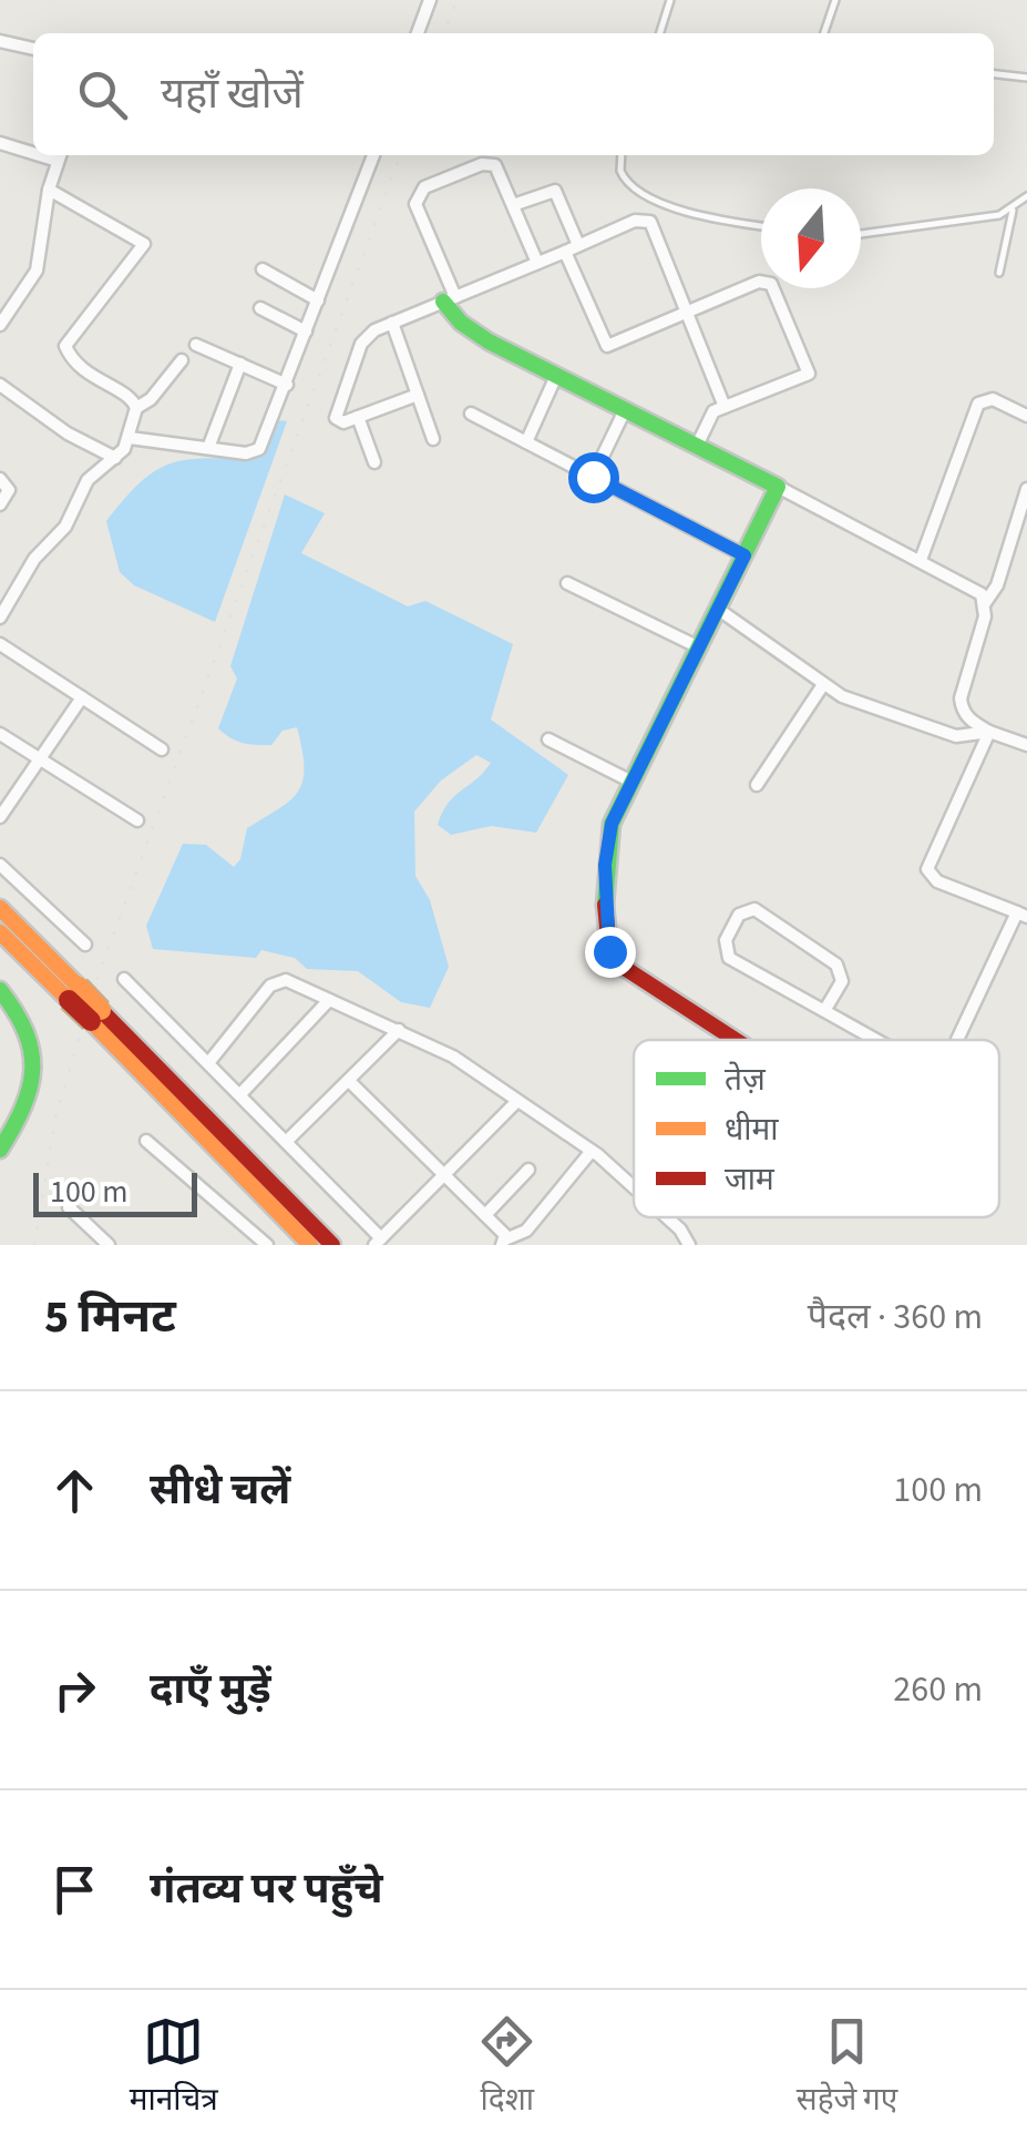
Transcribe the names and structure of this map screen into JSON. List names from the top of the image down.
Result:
{
  "legend": ["तेज़", "धीमा", "जाम"],
  "scale_bar": "100 m",
  "north": "bottom",
  "page": {
    "search": "यहाँ खोजें",
    "scale": "100 m",
    "heading": ["5 मिनट", "पैदल · 360 m"],
    "list": [
      ["सीधे चलें", "100 m"],
      ["दाएँ मुड़ें", "260 m"],
      "गंतव्य पर पहुँचे"
    ],
    "nav": ["मानचित्र", "दिशा", "सहेजे गए"]
  }
}
